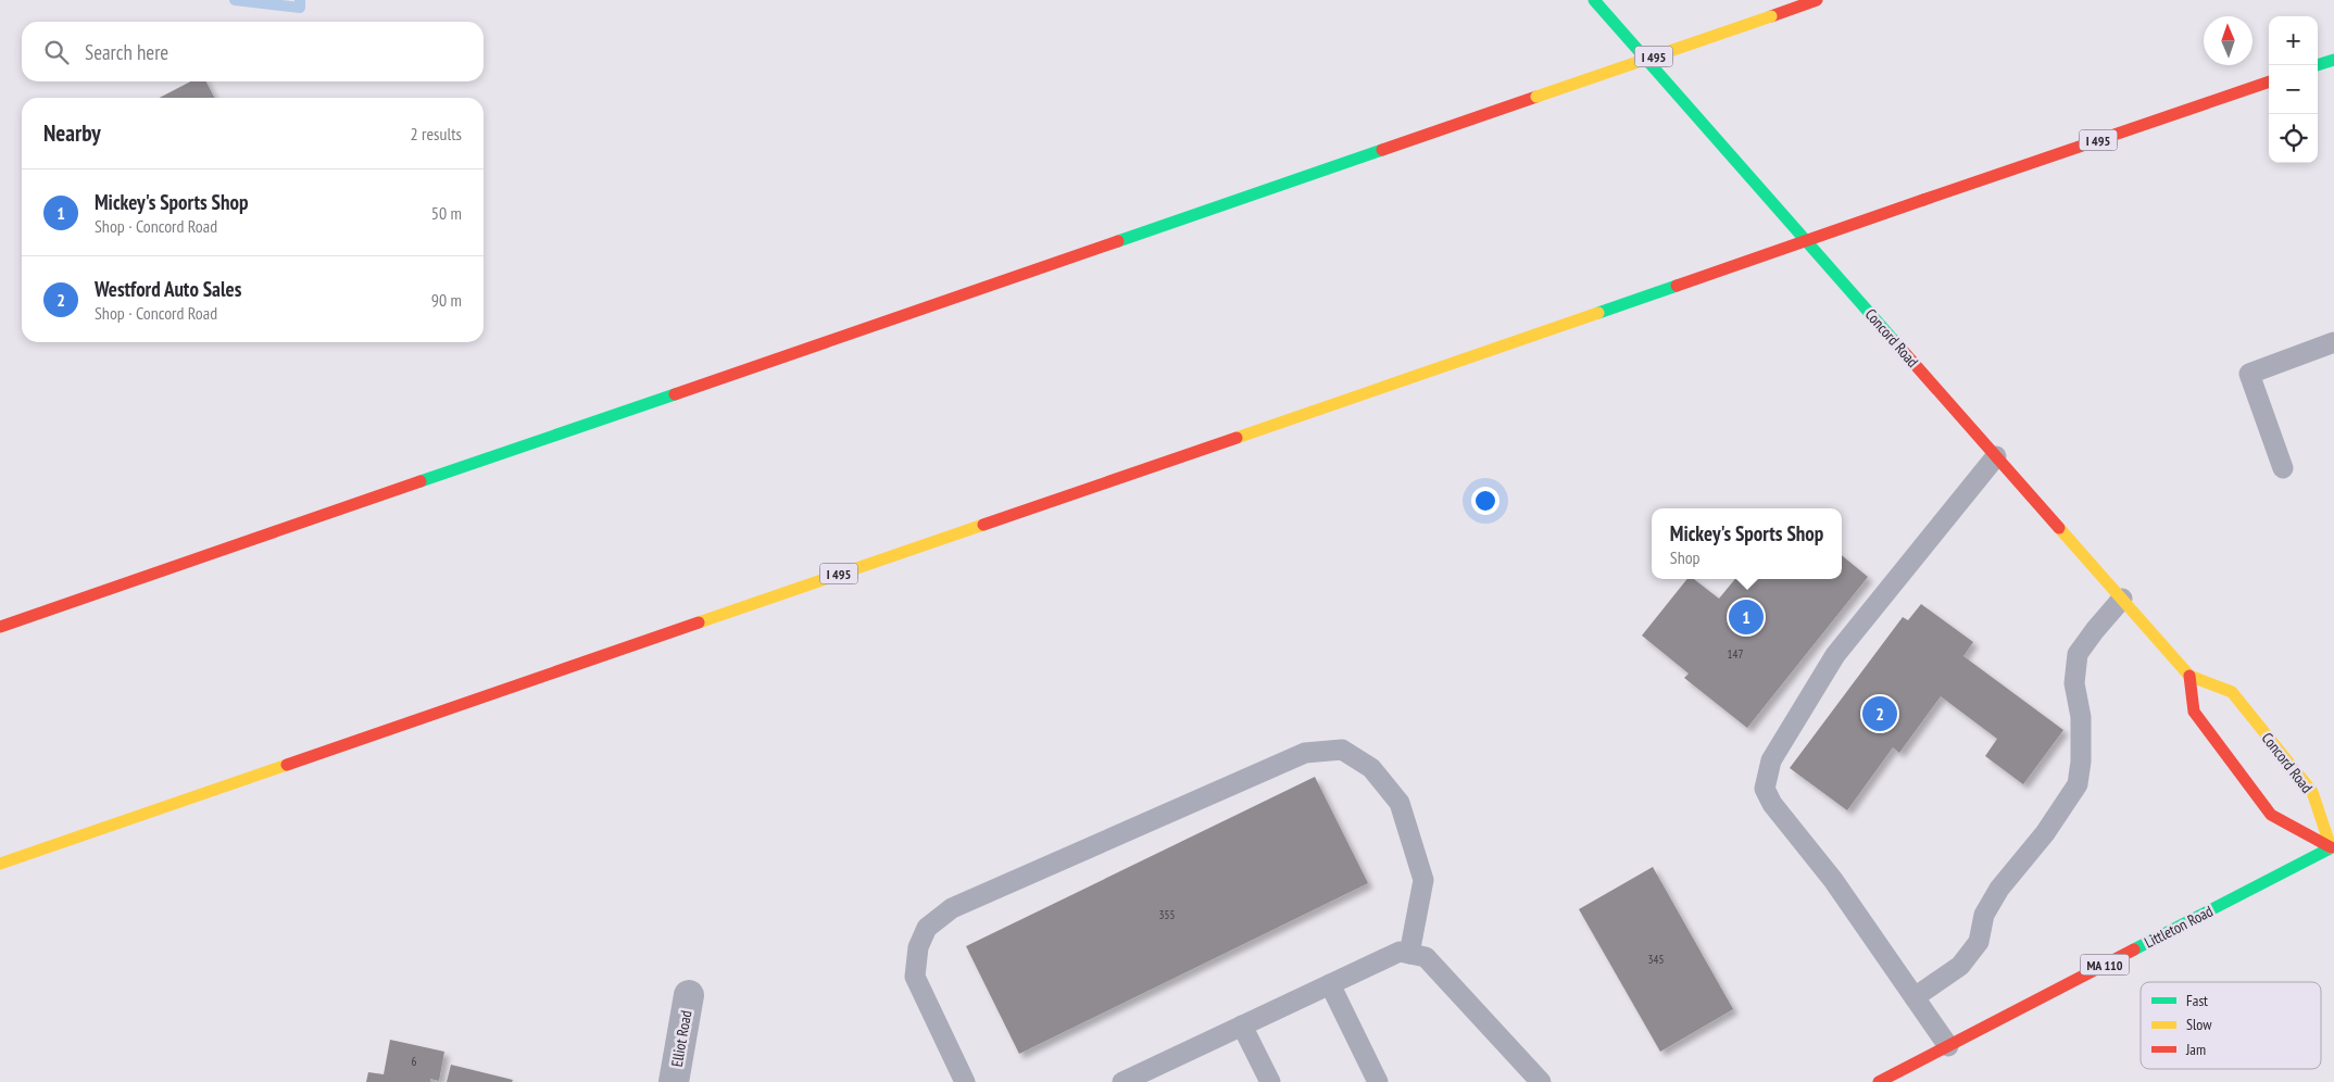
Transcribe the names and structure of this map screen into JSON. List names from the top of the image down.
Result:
{
  "streets": {
    "main road": [
      "I 495",
      "Concord Road",
      "Littleton Road",
      "MA 110"
    ],
    "street": ["Elliot Road"]
  },
  "crossings": [
    ["Concord Road", "Littleton Road"]
  ],
  "house_numbers": [
    "147",
    "355",
    "345",
    "6"
  ],
  "legend": ["Fast", "Slow", "Jam"],
  "north": "top",
  "page": {
    "map_buttons": ["+", "−"],
    "search": "Search here",
    "heading": ["Nearby", "2 results"],
    "list": [
      {
        "mark": "1",
        "name": "Mickey's Sports Shop",
        "note": "Shop · Concord Road",
        "value": "50 m"
      },
      {
        "mark": "2",
        "name": "Westford Auto Sales",
        "note": "Shop · Concord Road",
        "value": "90 m"
      }
    ],
    "popup": ["Mickey's Sports Shop", "Shop"],
    "pins": ["1", "2"]
  }
}
